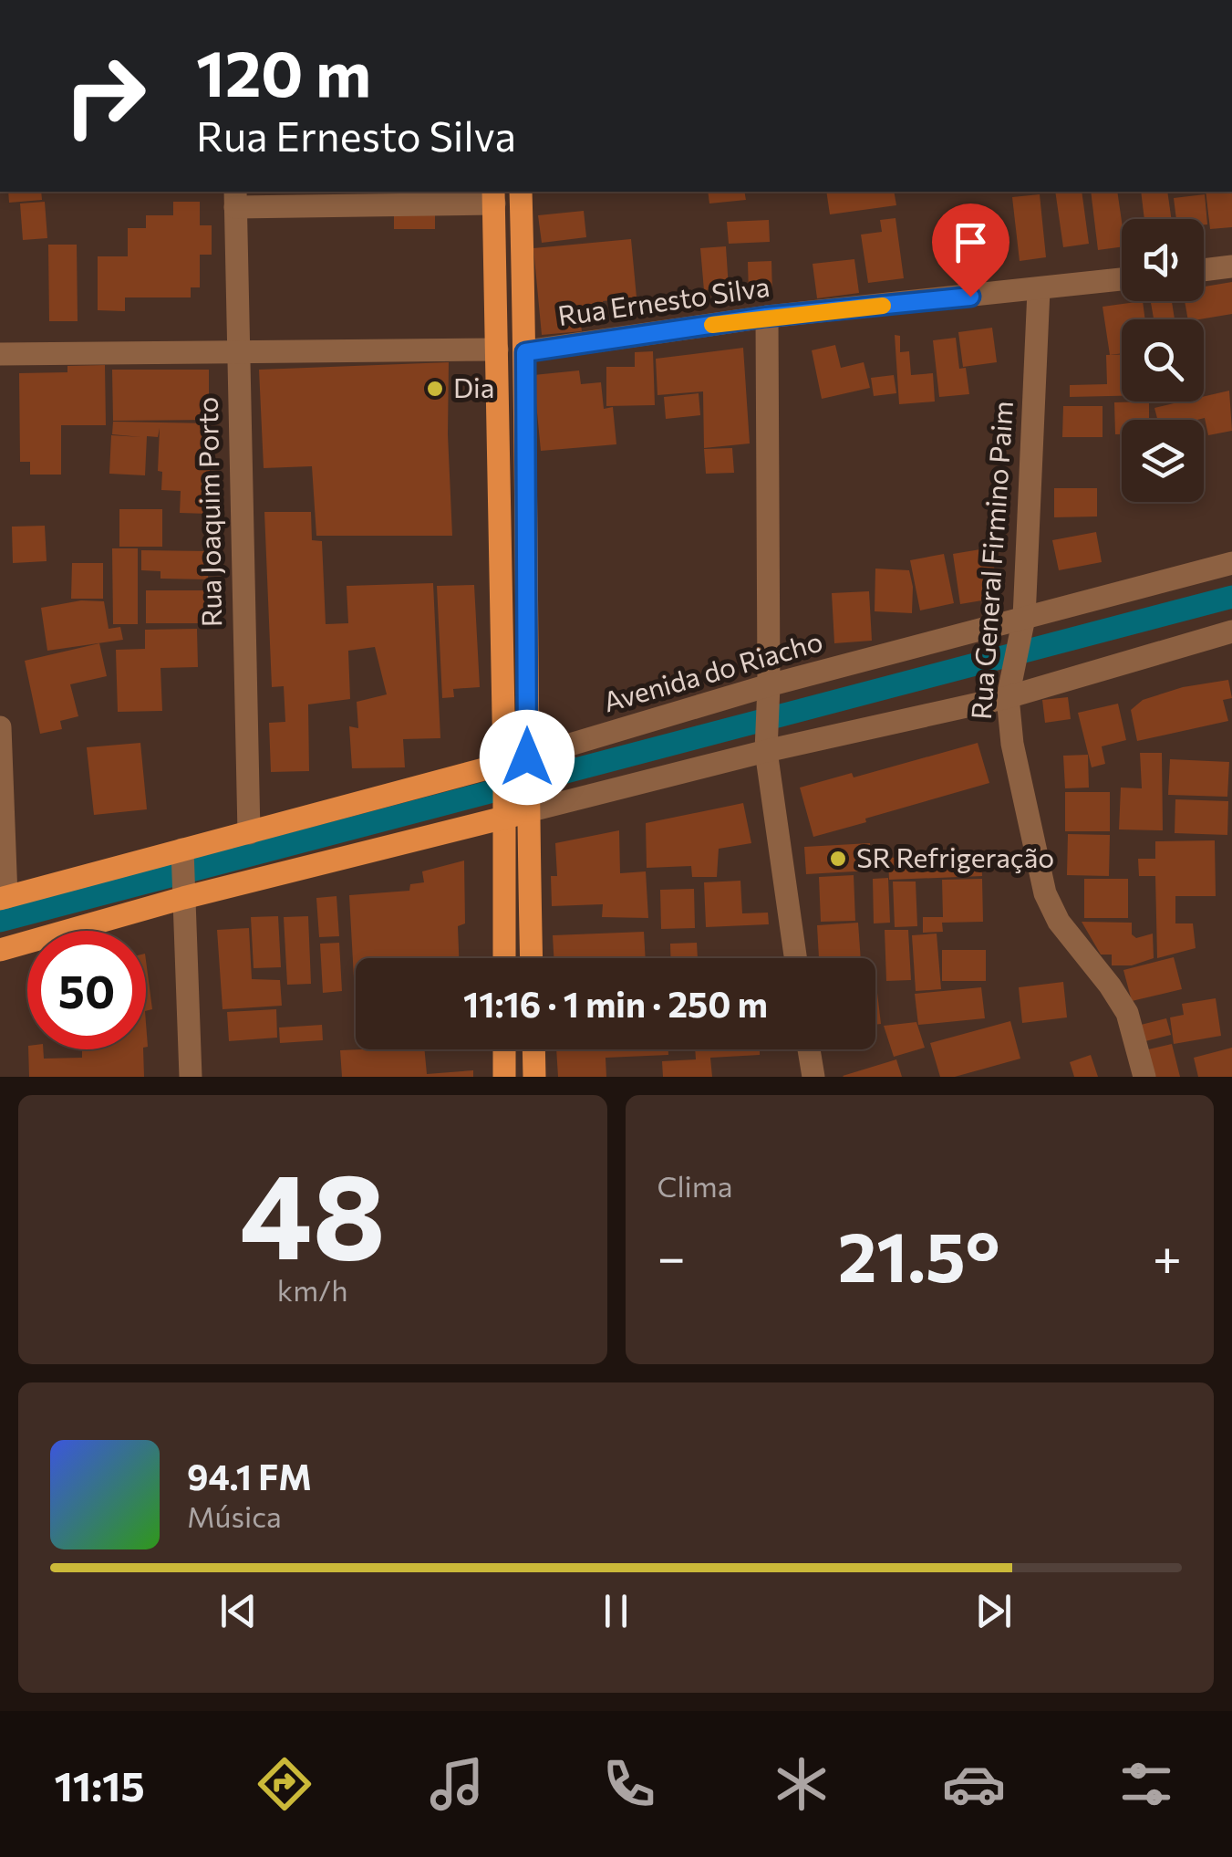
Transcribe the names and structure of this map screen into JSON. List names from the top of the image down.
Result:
{
  "streets": {
    "main road": ["Avenida do Riacho"],
    "street": ["Rua Ernesto Silva", "Rua Joaquim Porto", "Rua General Firmino Paim"]
  },
  "crossings": [
    ["Rua Ernesto Silva", "Rua General Firmino Paim"],
    ["Rua Joaquim Porto", "Avenida do Riacho"],
    ["Rua General Firmino Paim", "Avenida do Riacho"]
  ],
  "places": ["Dia", "SR Refrigeração"],
  "page": {
    "turn": ["120 m", "Rua Ernesto Silva"],
    "limit": "50",
    "trip": "11:16 · 1 min · 250 m",
    "tile": [
      ["48", "km/h"],
      "Clima"
    ],
    "heat": ["−", "21.5°", "+"],
    "song": ["94.1 FM", "Música"],
    "tabs": "11:15"
  }
}
